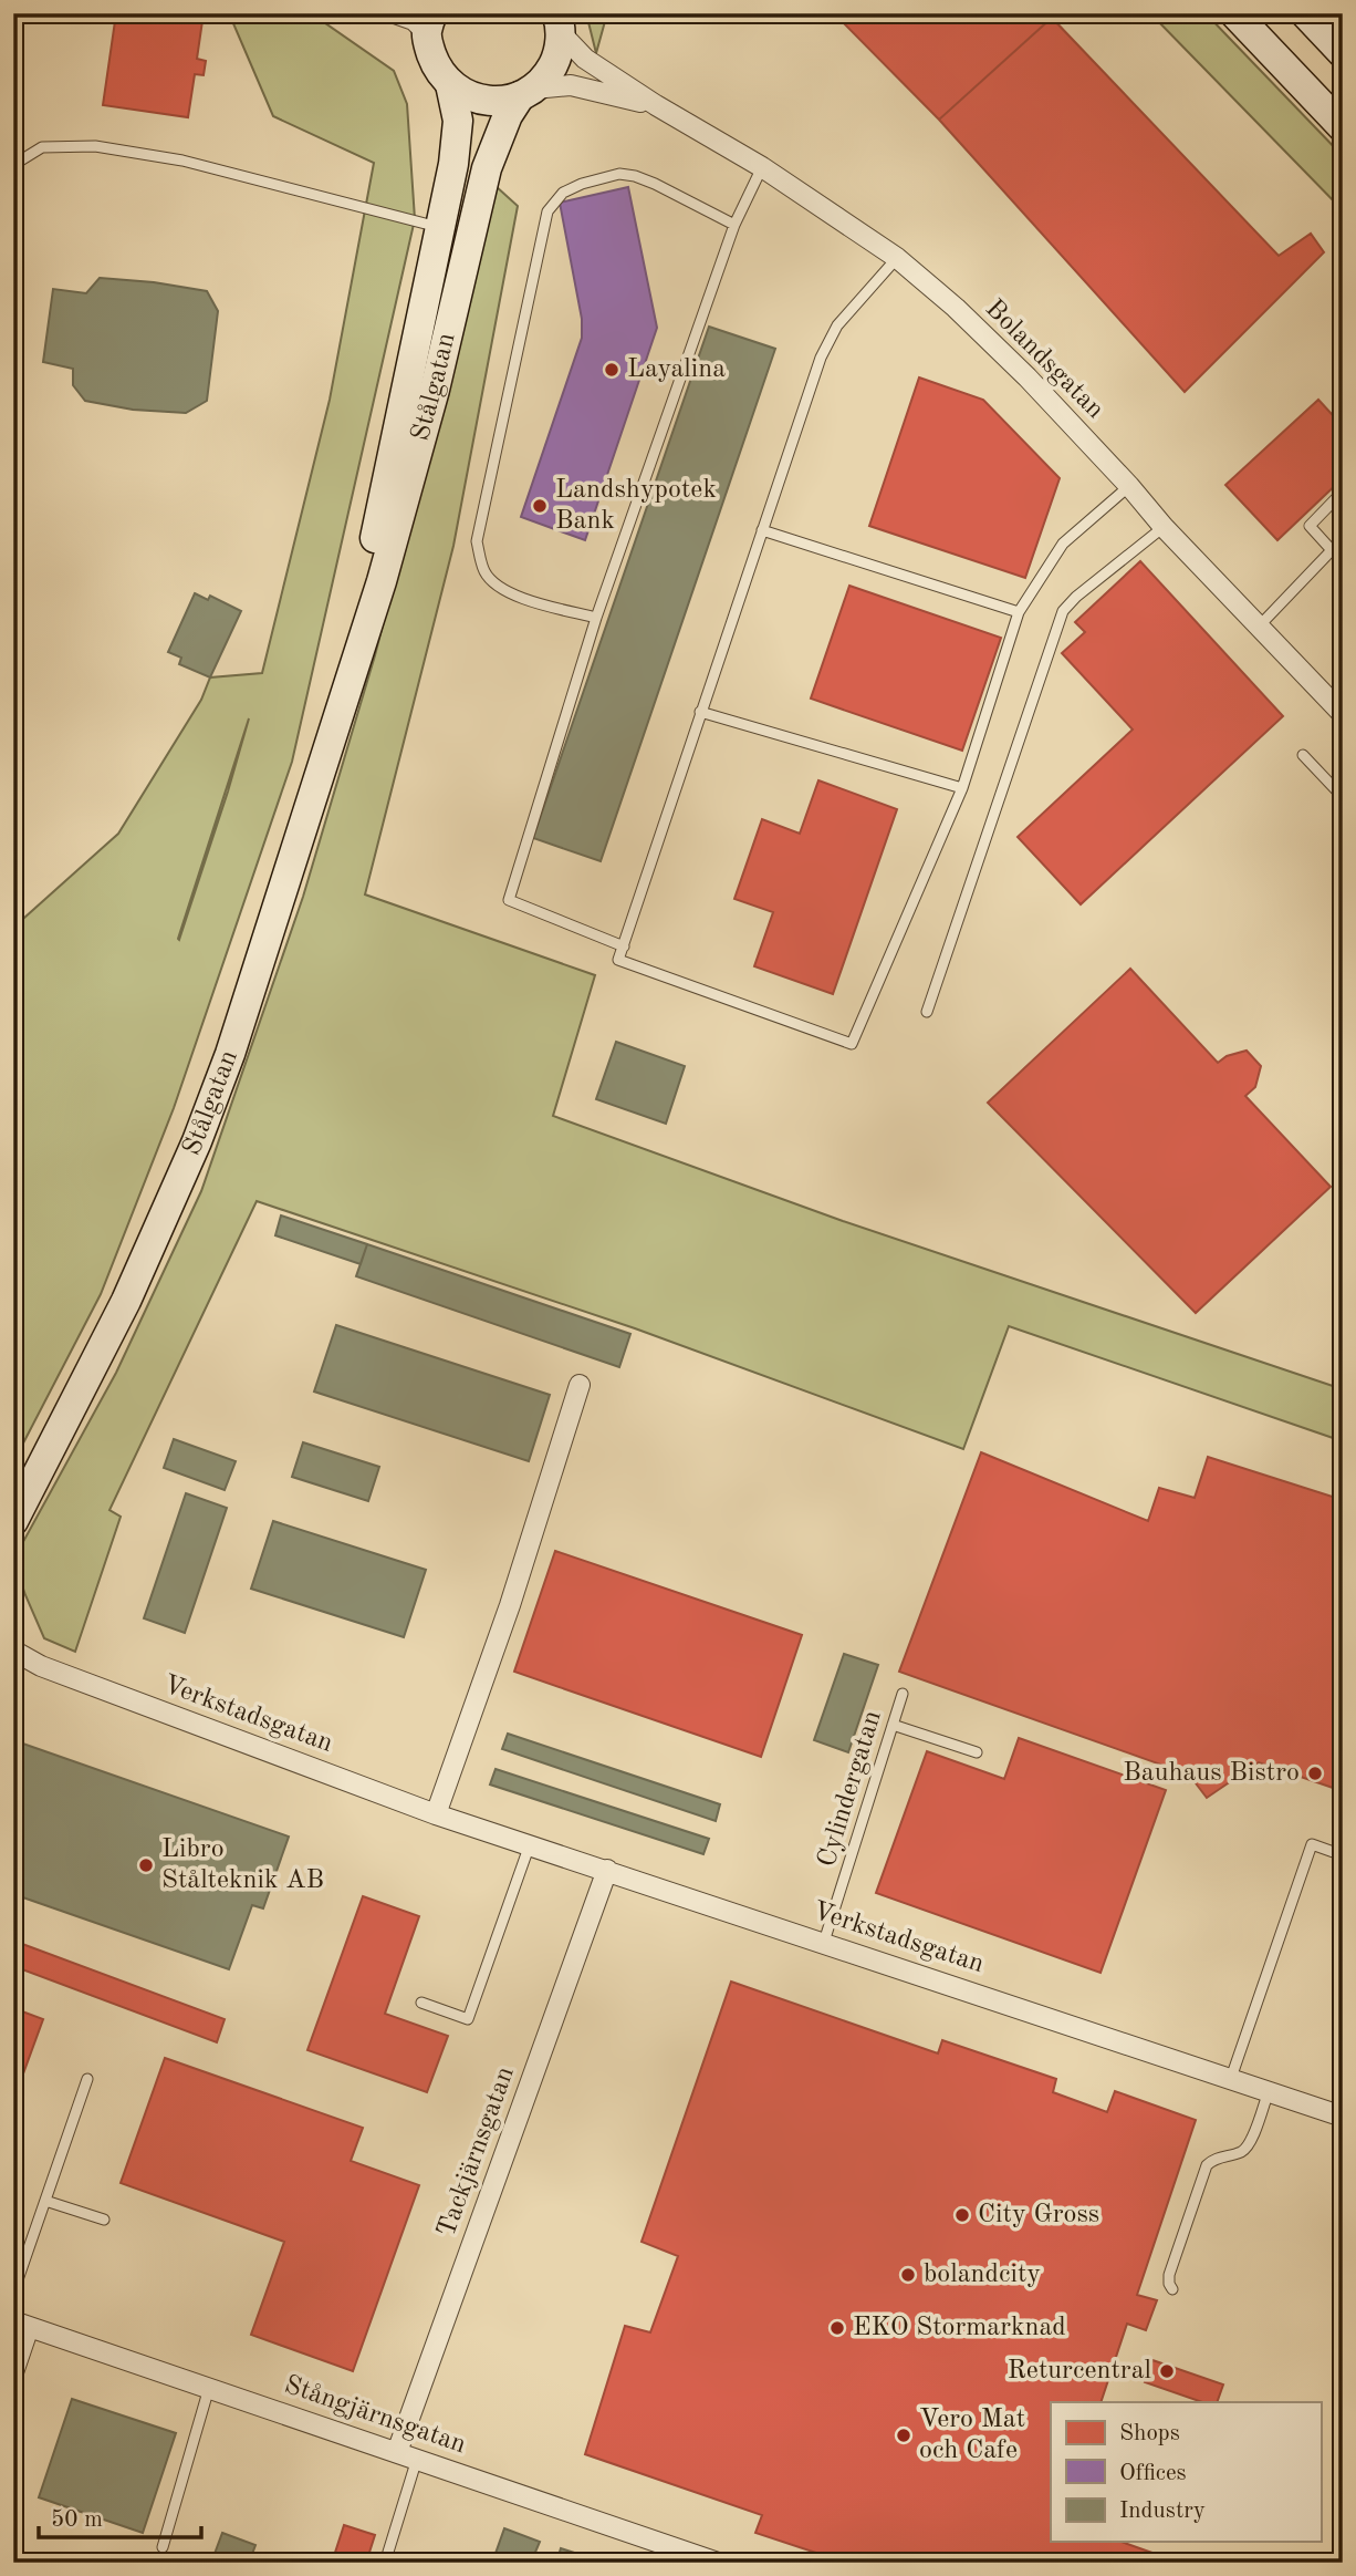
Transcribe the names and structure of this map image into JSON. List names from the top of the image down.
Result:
{
  "streets": {
    "main road": ["Stålgatan"],
    "street": [
      "Bolandsgatan",
      "Verkstadsgatan",
      "Tackjärnsgatan",
      "Stångjärnsgatan"
    ],
    "lane": ["Cylindergatan"]
  },
  "crossings": [
    ["Bolandsgatan", "Stålgatan"],
    ["Verkstadsgatan", "Cylindergatan"],
    ["Verkstadsgatan", "Tackjärnsgatan"],
    ["Tackjärnsgatan", "Stångjärnsgatan"]
  ],
  "places": [
    "Layalina",
    "Landshypotek Bank",
    "Bauhaus Bistro",
    "Libro Stålteknik AB",
    "City Gross",
    "bolandcity",
    "EKO Stormarknad",
    "Returcentral",
    "Vero Mat och Cafe"
  ],
  "legend": ["Shops", "Offices", "Industry"],
  "scale_bar": "50 m"
}
